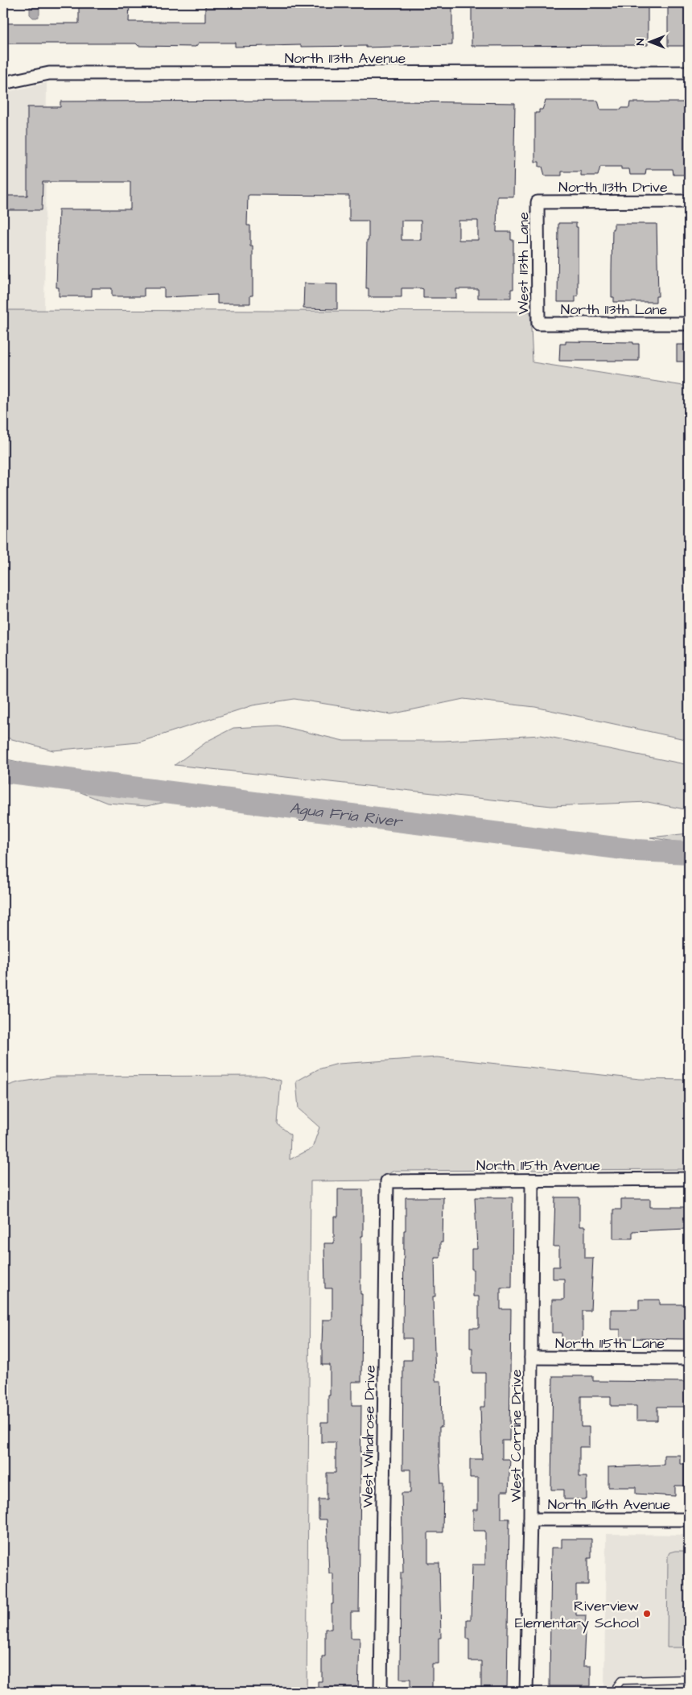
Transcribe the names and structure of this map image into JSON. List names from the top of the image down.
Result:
{
  "streets": {
    "street": [
      "North 113th Avenue",
      "North 113th Drive",
      "West 113th Lane",
      "North 113th Lane",
      "North 115th Avenue",
      "North 115th Lane",
      "West Corrine Drive",
      "West Windrose Drive",
      "North 116th Avenue"
    ]
  },
  "crossings": [
    ["North 113th Drive", "West 113th Lane"],
    ["West 113th Lane", "North 113th Lane"],
    ["North 115th Avenue", "West Corrine Drive"],
    ["North 115th Avenue", "West Windrose Drive"],
    ["North 115th Lane", "West Corrine Drive"],
    ["West Corrine Drive", "North 116th Avenue"]
  ],
  "water": ["Agua Fria River"],
  "places": ["Riverview Elementary School"],
  "north": "left"
}
